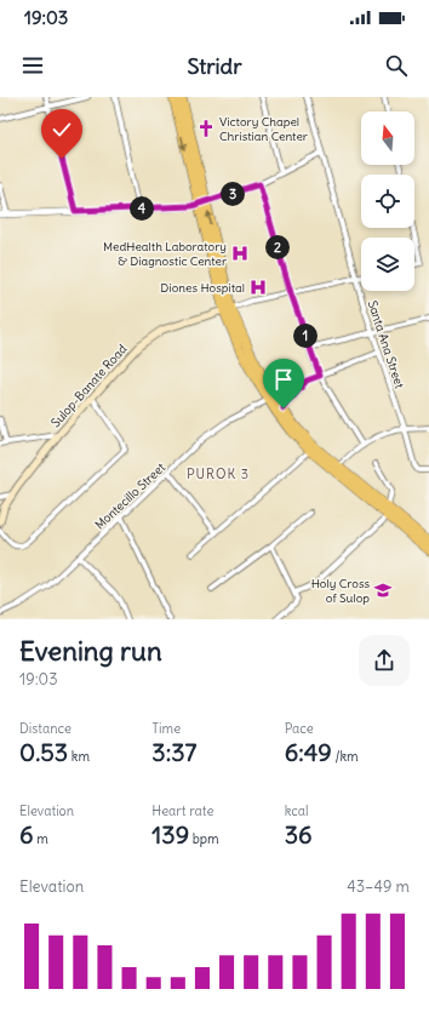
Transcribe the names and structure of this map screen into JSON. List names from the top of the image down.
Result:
{
  "streets": {
    "main road": ["Sulop-Banate Road"],
    "street": ["Santa Ana Street", "Montecillo Street"]
  },
  "districts": ["PUROK 3"],
  "places": {
    "church": ["Victory Chapel Christian Center"],
    "hospital": ["MedHealth Laboratory & Diagnostic Center", "Diones Hospital"],
    "school or university": ["Holy Cross of Sulop"]
  },
  "north": "top",
  "page": {
    "status": "19:03",
    "header": "Stridr",
    "pins": [
      "3",
      "4",
      "2",
      "1"
    ],
    "heading": ["Evening run", "19:03"],
    "stats": [
      ["Distance", "0.53 km"],
      ["Time", "3:37"],
      ["Pace", "6:49 /km"],
      ["Elevation", "6 m"],
      ["Heart rate", "139 bpm"],
      ["kcal", "36"]
    ],
    "chart": ["Elevation", "43–49 m"]
  }
}
